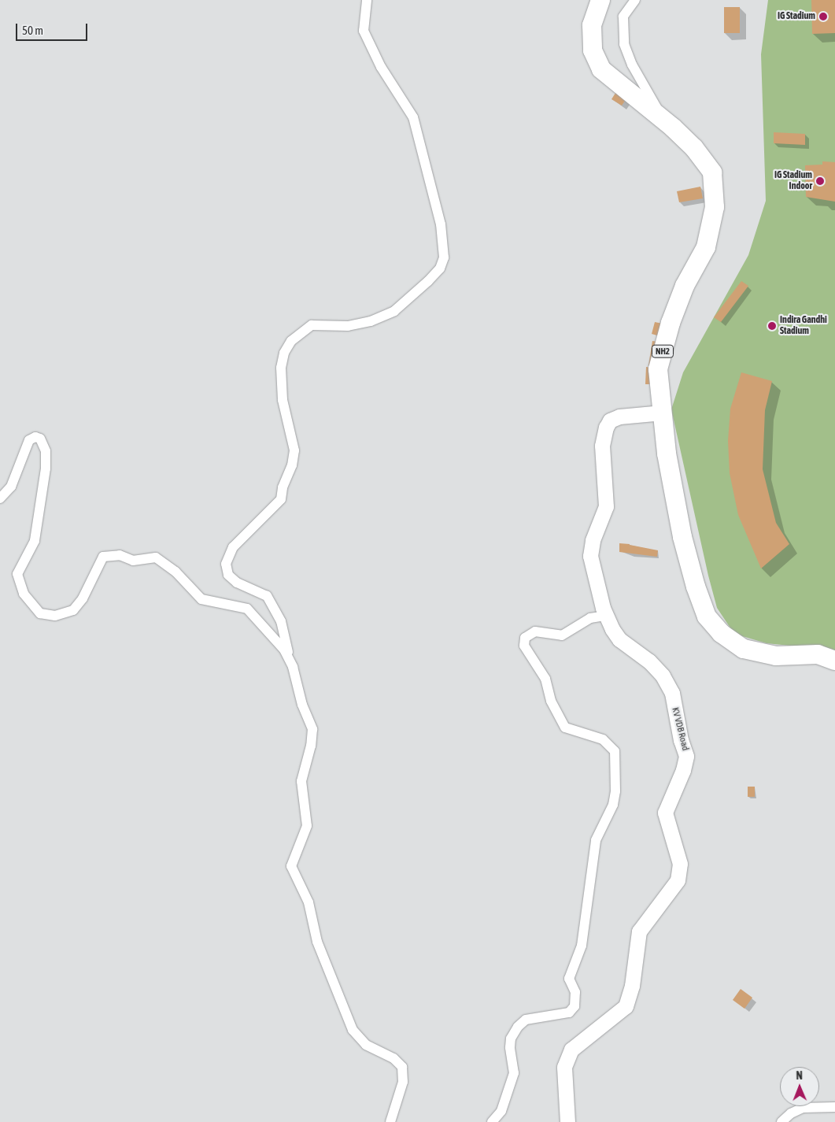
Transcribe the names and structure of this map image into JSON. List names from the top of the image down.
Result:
{
  "streets": {
    "highway": ["NH2"],
    "street": ["KV VDB Road"]
  },
  "crossings": [
    ["NH2", "KV VDB Road"]
  ],
  "places": ["IG Stadium", "IG Stadium Indoor", "Indira Gandhi Stadium"],
  "scale_bar": "50 m",
  "north": "top"
}
